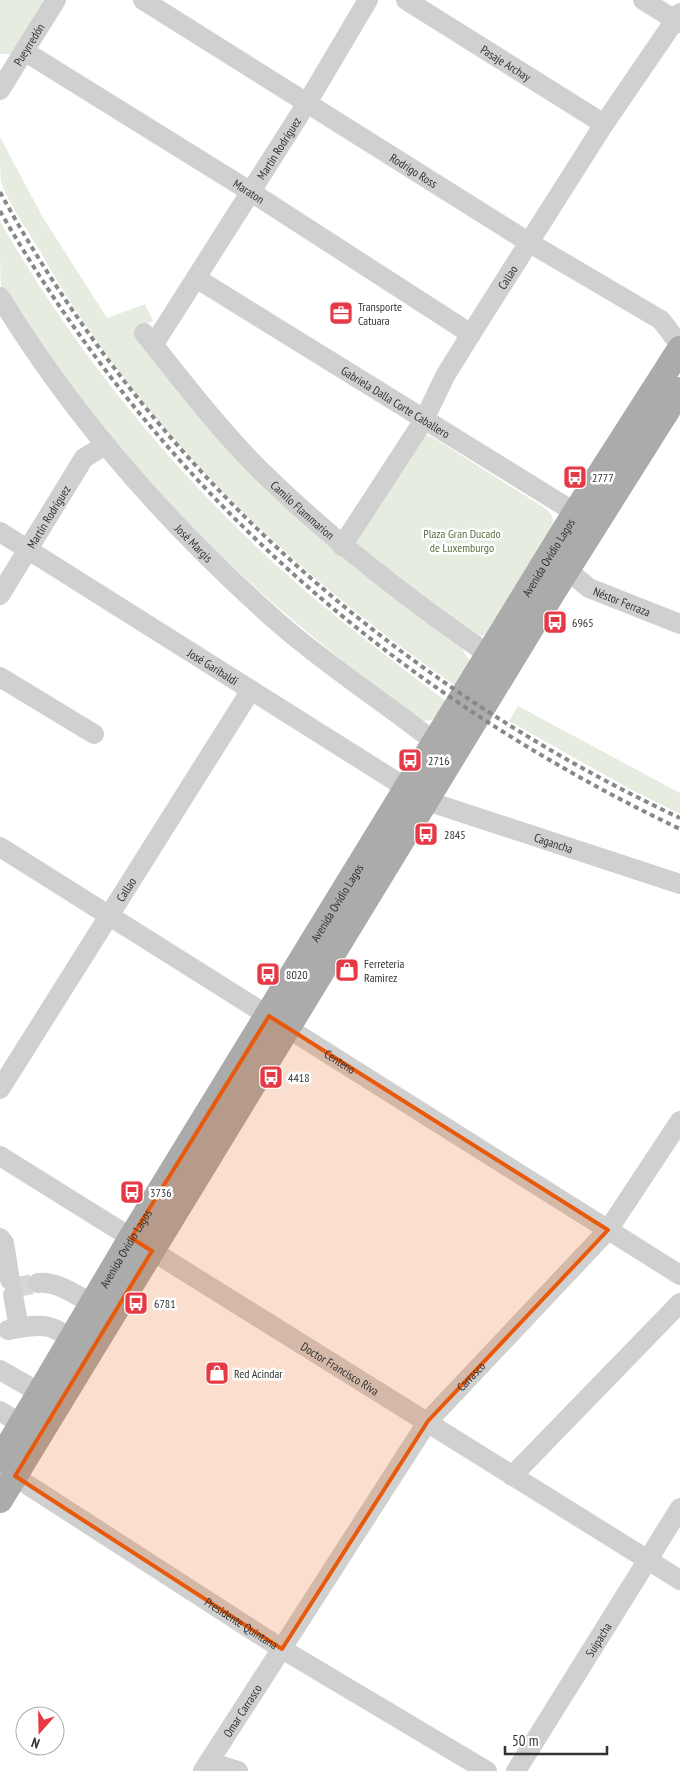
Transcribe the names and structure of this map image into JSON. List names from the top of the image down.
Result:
{
  "streets": {
    "main road": ["Avenida Ovidio Lagos"],
    "street": [
      "Pueyrredón",
      "Pasaje Archay",
      "Martín Rodríguez",
      "Rodrigo Ross",
      "Maraton",
      "Callao",
      "Gabriela Dalla Corte Caballero",
      "Camilo Flammarion",
      "José Margis",
      "Néstor Ferraza",
      "José Garibaldi",
      "Cagancha",
      "Centeno",
      "Doctor Francisco Riva",
      "Carrasco",
      "Presidente Quintana",
      "Suipacha",
      "Omar Carrasco"
    ]
  },
  "crossings": [
    ["Pueyrredón", "Maraton"],
    ["Pasaje Archay", "Callao"],
    ["Martín Rodríguez", "Rodrigo Ross"],
    ["Martín Rodríguez", "Maraton"],
    ["Martín Rodríguez", "Gabriela Dalla Corte Caballero"],
    ["Martín Rodríguez", "Camilo Flammarion"],
    ["Martín Rodríguez", "José Margis"],
    ["Martín Rodríguez", "José Garibaldi"],
    ["Rodrigo Ross", "Callao"],
    ["Maraton", "Callao"],
    ["Callao", "Gabriela Dalla Corte Caballero"],
    ["Callao", "Camilo Flammarion"],
    ["Callao", "José Garibaldi"],
    ["Callao", "Centeno"],
    ["Gabriela Dalla Corte Caballero", "Avenida Ovidio Lagos"],
    ["Camilo Flammarion", "Avenida Ovidio Lagos"],
    ["José Margis", "Avenida Ovidio Lagos"],
    ["Avenida Ovidio Lagos", "Néstor Ferraza"],
    ["Avenida Ovidio Lagos", "José Garibaldi"],
    ["Avenida Ovidio Lagos", "Cagancha"],
    ["Avenida Ovidio Lagos", "Centeno"],
    ["Avenida Ovidio Lagos", "Doctor Francisco Riva"],
    ["Avenida Ovidio Lagos", "Presidente Quintana"],
    ["José Garibaldi", "Cagancha"],
    ["Centeno", "Carrasco"],
    ["Doctor Francisco Riva", "Carrasco"],
    ["Doctor Francisco Riva", "Suipacha"],
    ["Carrasco", "Presidente Quintana"],
    ["Carrasco", "Omar Carrasco"],
    ["Presidente Quintana", "Omar Carrasco"]
  ],
  "parks": ["Plaza Gran Ducado de Luxemburgo"],
  "places": {
    "office": ["Transporte Catuara"],
    "bus stop": [
      "2777",
      "6965",
      "2716",
      "2845",
      "8020",
      "4418",
      "3736",
      "6781"
    ],
    "shop": ["Ferreteria Ramirez", "Red Acindar"]
  },
  "scale_bar": "50 m",
  "north": "bottom"
}
